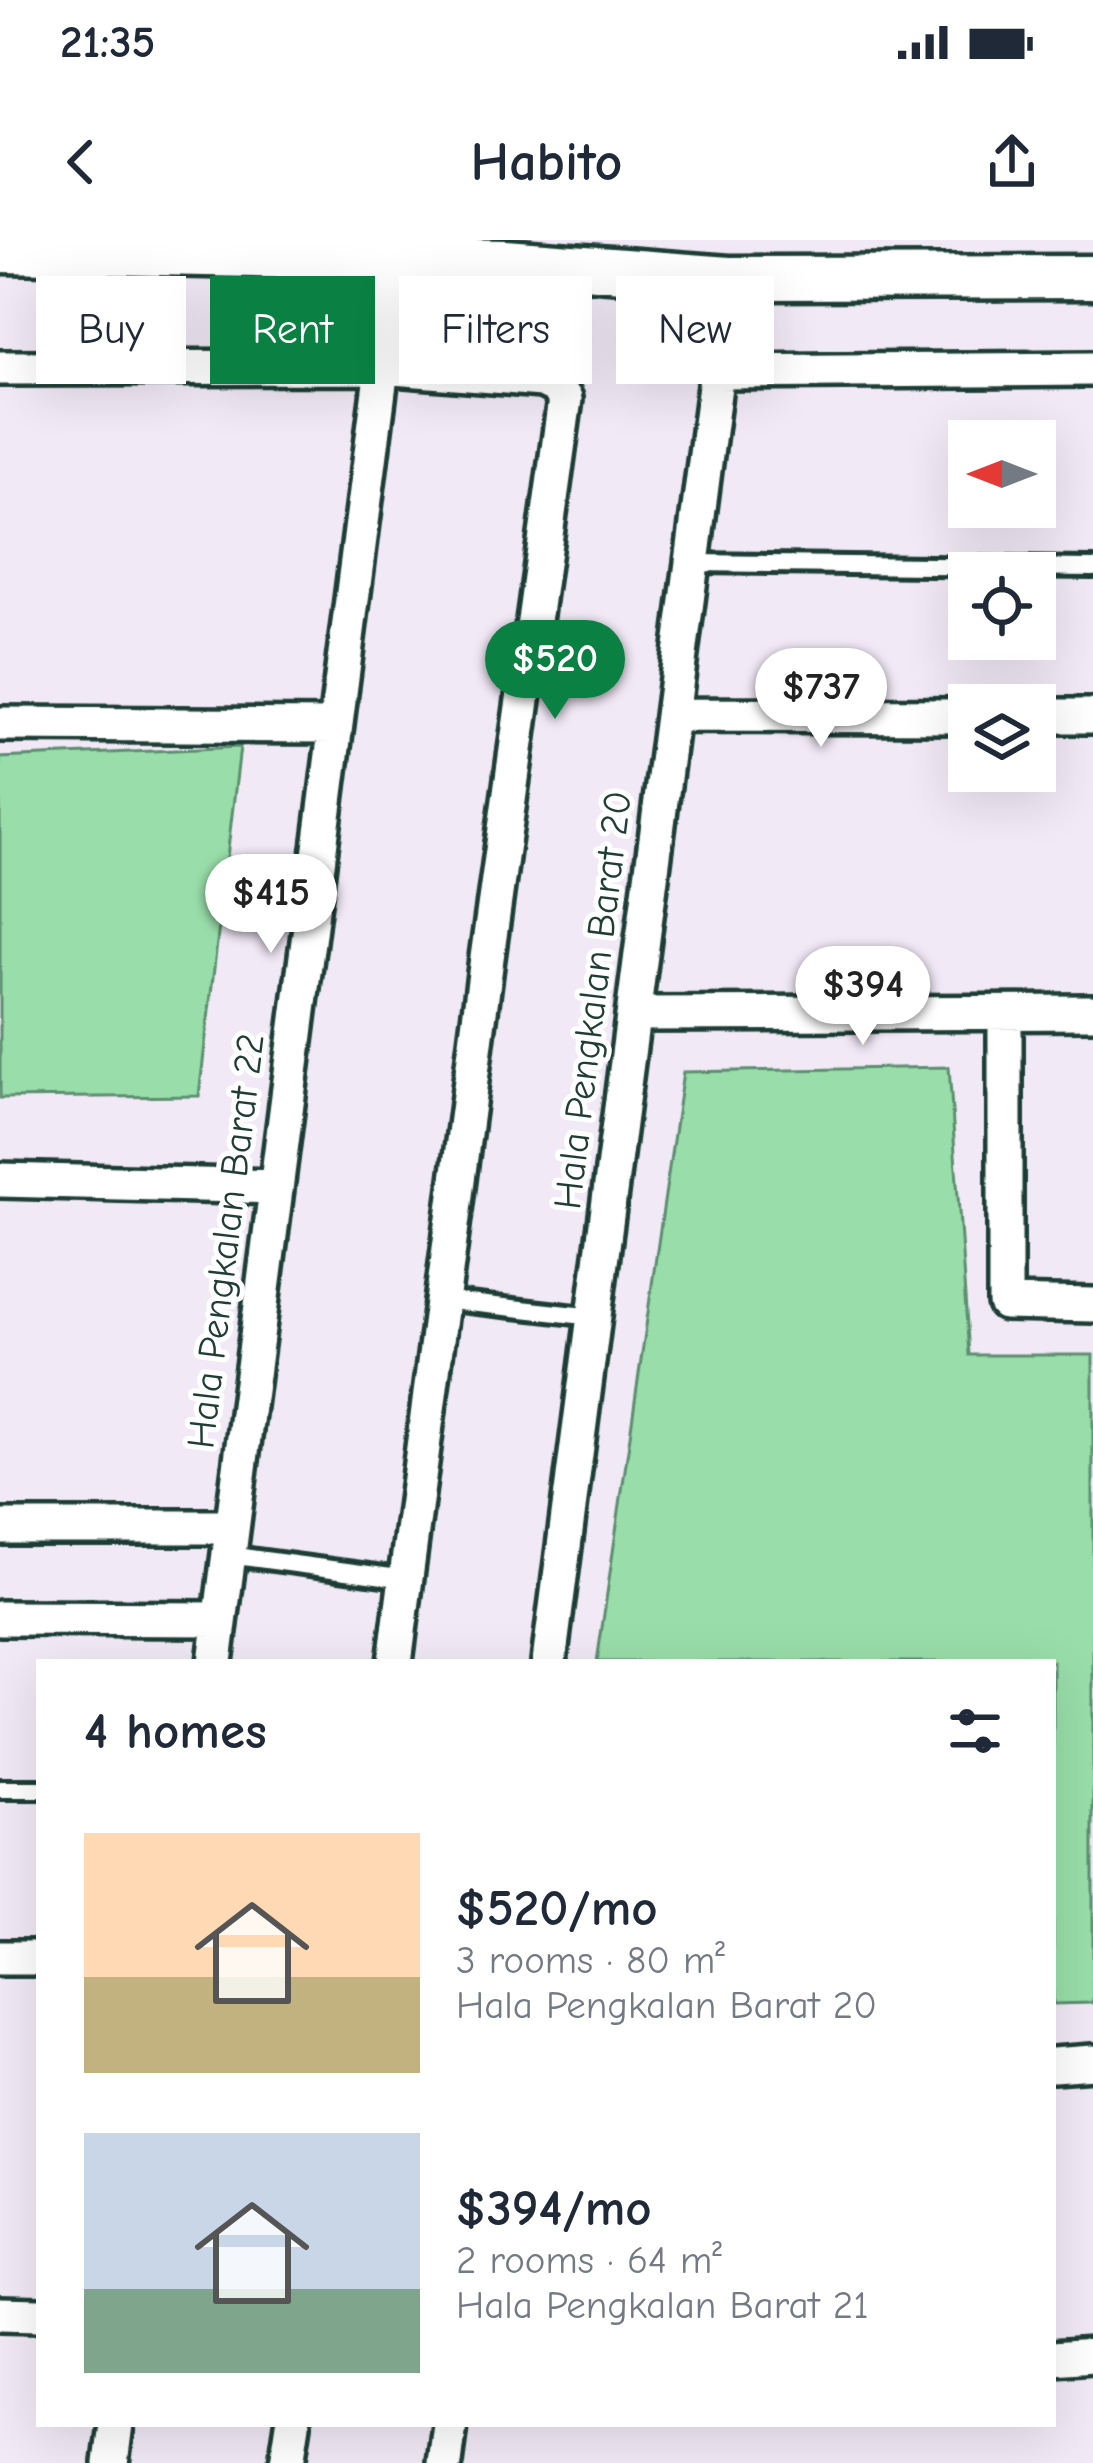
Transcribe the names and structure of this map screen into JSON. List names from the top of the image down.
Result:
{
  "streets": {
    "street": ["Hala Pengkalan Barat 20", "Hala Pengkalan Barat 22"]
  },
  "north": "left",
  "page": {
    "status": "21:35",
    "header": "Habito",
    "chip": [
      "Buy",
      "Rent",
      "Filters",
      "New"
    ],
    "price": [
      "$520",
      "$737",
      "$415",
      "$394"
    ],
    "heading": "4 homes",
    "list": [
      {
        "name": "$520/mo",
        "note": "3 rooms · 80 m² · Hala Pengkalan Barat 20"
      },
      {
        "name": "$394/mo",
        "note": "2 rooms · 64 m² · Hala Pengkalan Barat 21"
      }
    ]
  }
}
